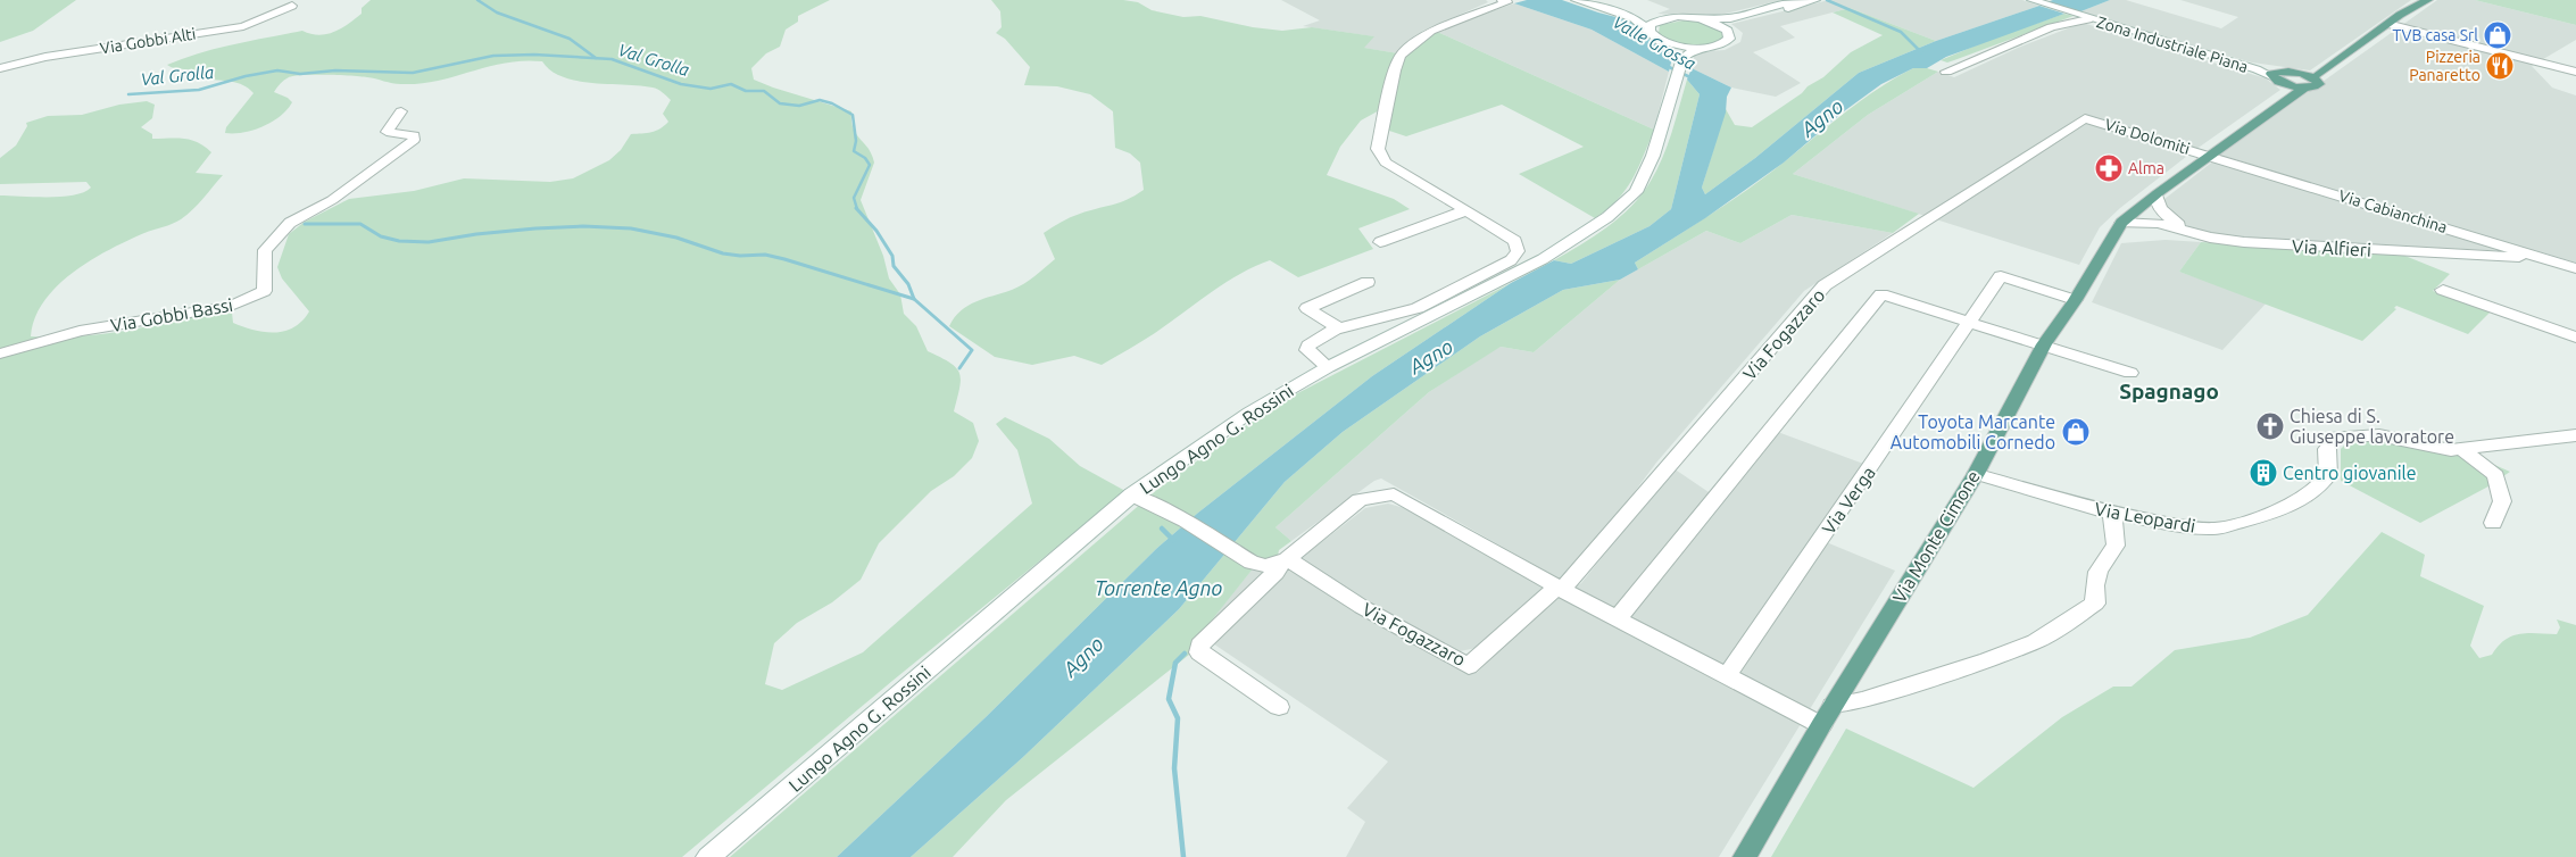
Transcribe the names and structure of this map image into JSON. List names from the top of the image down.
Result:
{
  "streets": {
    "main road": ["Via Monte Cimone"],
    "street": [
      "Via Gobbi Alti",
      "Zona Industriale Piana",
      "Via Dolomiti",
      "Via Cabianchina",
      "Via Alfieri",
      "Via Gobbi Bassi",
      "Via Fogazzaro",
      "Lungo Agno G. Rossini",
      "Via Verga",
      "Via Leopardi"
    ]
  },
  "crossings": [
    ["Via Dolomiti", "Via Cabianchina"],
    ["Via Dolomiti", "Via Fogazzaro"],
    ["Via Dolomiti", "Via Monte Cimone"],
    ["Via Cabianchina", "Via Alfieri"],
    ["Via Cabianchina", "Via Monte Cimone"],
    ["Via Alfieri", "Via Monte Cimone"],
    ["Via Verga", "Via Monte Cimone"],
    ["Via Leopardi", "Via Monte Cimone"]
  ],
  "districts": ["Spagnago"],
  "water": [
    "Valle Grossa",
    "Val Grolla",
    "Agno",
    "Torrente Agno"
  ],
  "places": {
    "shop": ["TVB casa Srl", "Toyota Marcante Automobili Cornedo"],
    "restaurant": ["Pizzeria Panaretto"],
    "pharmacy": ["Alma"],
    "church": ["Chiesa di S. Giuseppe lavoratore"],
    "building": ["Centro giovanile"]
  }
}
